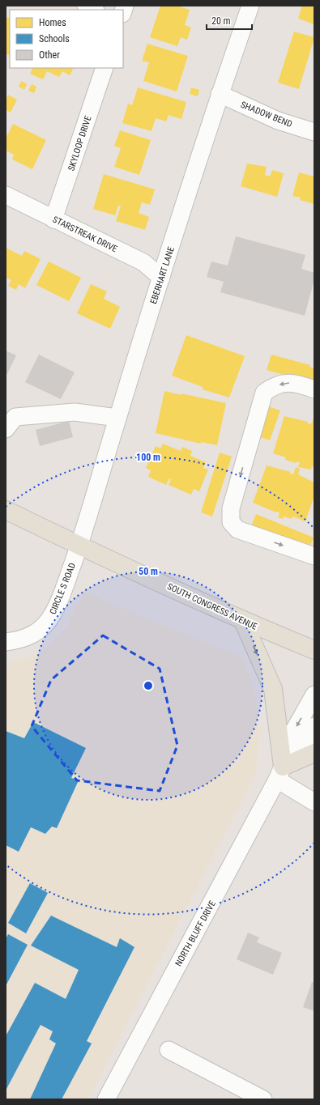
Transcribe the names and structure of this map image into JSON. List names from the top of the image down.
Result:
{
  "streets": {
    "main road": ["SOUTH CONGRESS AVENUE"],
    "street": [
      "SHADOW BEND",
      "SKYLOOP DRIVE",
      "STARSTREAK DRIVE",
      "EBERHART LANE",
      "CIRCLE S ROAD",
      "NORTH BLUFF DRIVE"
    ]
  },
  "crossings": [
    ["SHADOW BEND", "EBERHART LANE"],
    ["SKYLOOP DRIVE", "STARSTREAK DRIVE"],
    ["STARSTREAK DRIVE", "EBERHART LANE"],
    ["EBERHART LANE", "CIRCLE S ROAD"],
    ["EBERHART LANE", "SOUTH CONGRESS AVENUE"],
    ["CIRCLE S ROAD", "SOUTH CONGRESS AVENUE"]
  ],
  "legend": ["Homes", "Schools", "Other"],
  "scale_bar": "20 m",
  "rings": ["100 m", "50 m"]
}
